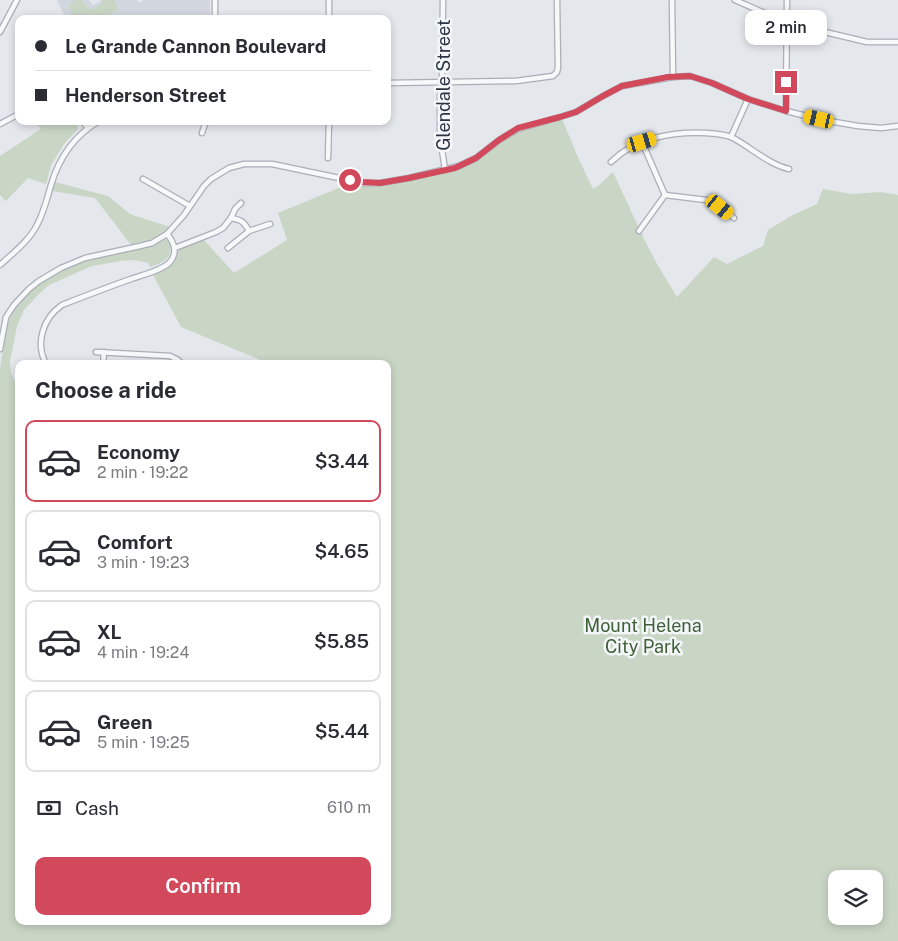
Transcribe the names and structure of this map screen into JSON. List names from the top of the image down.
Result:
{
  "streets": {
    "street": ["Glendale Street"]
  },
  "parks": ["Mount Helena City Park"],
  "page": {
    "bubble": "2 min",
    "banner": ["Le Grande Cannon Boulevard", "Henderson Street"],
    "heading": "Choose a ride",
    "list": [
      {
        "name": "Economy",
        "note": "2 min · 19:22",
        "value": "$3.44"
      },
      {
        "name": "Comfort",
        "note": "3 min · 19:23",
        "value": "$4.65"
      },
      {
        "name": "XL",
        "note": "4 min · 19:24",
        "value": "$5.85"
      },
      {
        "name": "Green",
        "note": "5 min · 19:25",
        "value": "$5.44"
      }
    ],
    "pay": ["Cash", "610 m"],
    "buttons": "Confirm"
  }
}
